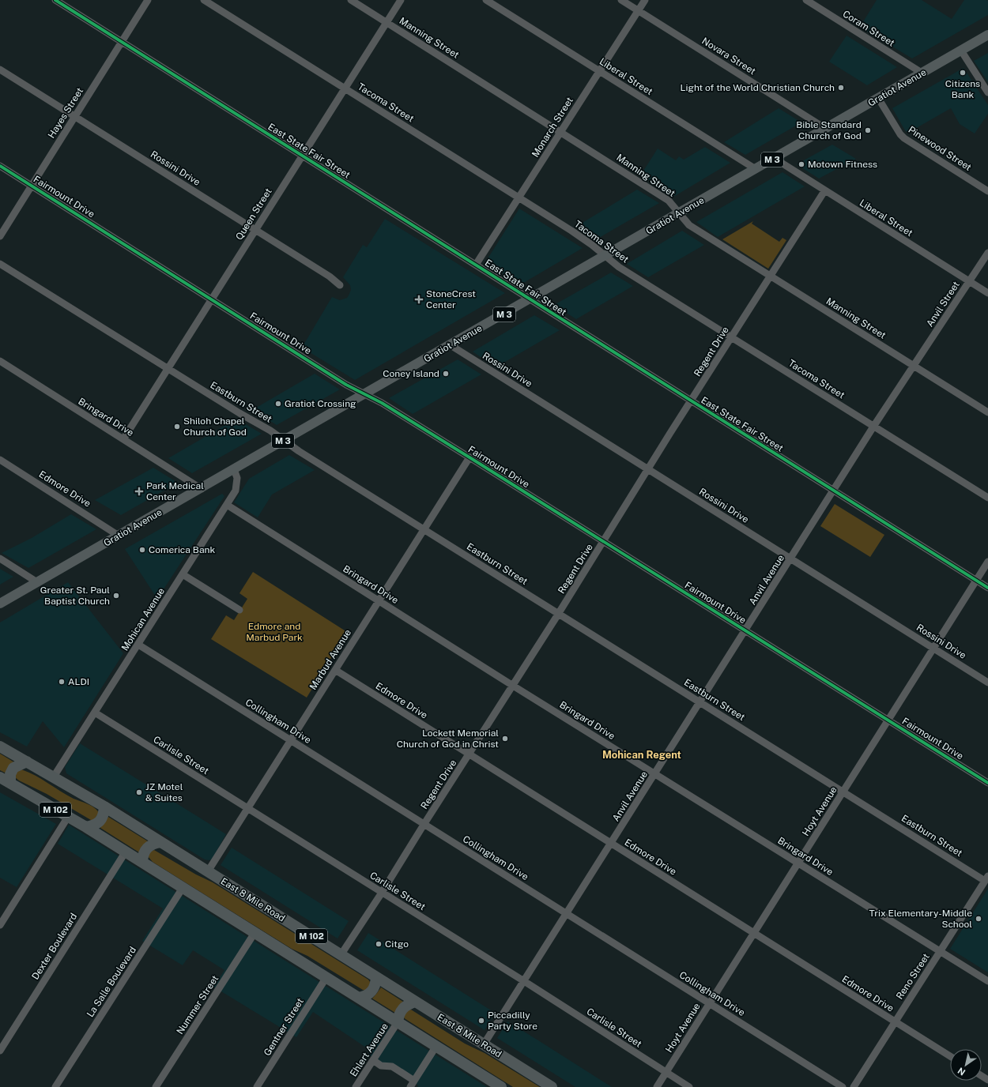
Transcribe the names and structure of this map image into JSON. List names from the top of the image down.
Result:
{
  "streets": {
    "highway": ["M 102", "East 8 Mile Road"],
    "main road": ["Gratiot Avenue", "M 3"],
    "street": [
      "Coram Street",
      "Manning Street",
      "Novara Street",
      "Liberal Street",
      "Tacoma Street",
      "Hayes Street",
      "Monarch Street",
      "Pinewood Street",
      "East State Fair Street",
      "Rossini Drive",
      "Fairmount Drive",
      "Queen Street",
      "Anvil Street",
      "Regent Drive",
      "Eastburn Street",
      "Bringard Drive",
      "Edmore Drive",
      "Anvil Avenue",
      "Mohican Avenue",
      "Marbud Avenue",
      "Collingham Drive",
      "Carlisle Street",
      "Hoyt Avenue",
      "Dexter Boulevard",
      "Reno Street",
      "La Salle Boulevard",
      "Nummer Street",
      "Gentner Street",
      "Ehlert Avenue"
    ]
  },
  "crossings": [
    ["Coram Street", "Gratiot Avenue"],
    ["Manning Street", "Gratiot Avenue"],
    ["Manning Street", "Monarch Street"],
    ["Manning Street", "Queen Street"],
    ["Manning Street", "Anvil Street"],
    ["Manning Street", "Regent Drive"],
    ["Manning Street", "Anvil Avenue"],
    ["Novara Street", "Gratiot Avenue"],
    ["Novara Street", "Monarch Street"],
    ["Liberal Street", "Gratiot Avenue"],
    ["Liberal Street", "Monarch Street"],
    ["Liberal Street", "Anvil Street"],
    ["Liberal Street", "Regent Drive"],
    ["Gratiot Avenue", "Tacoma Street"],
    ["Gratiot Avenue", "Pinewood Street"],
    ["Gratiot Avenue", "East State Fair Street"],
    ["Gratiot Avenue", "Rossini Drive"],
    ["Gratiot Avenue", "Fairmount Drive"],
    ["Gratiot Avenue", "Eastburn Street"],
    ["Gratiot Avenue", "Bringard Drive"],
    ["Gratiot Avenue", "Edmore Drive"],
    ["Gratiot Avenue", "Mohican Avenue"],
    ["Tacoma Street", "Monarch Street"],
    ["Tacoma Street", "Queen Street"],
    ["Tacoma Street", "Regent Drive"],
    ["Tacoma Street", "Anvil Avenue"],
    ["Hayes Street", "East State Fair Street"],
    ["Hayes Street", "Rossini Drive"],
    ["Hayes Street", "Fairmount Drive"],
    ["Monarch Street", "East State Fair Street"],
    ["East State Fair Street", "Queen Street"],
    ["East State Fair Street", "Regent Drive"],
    ["East State Fair Street", "Anvil Avenue"],
    ["East State Fair Street", "Hoyt Avenue"],
    ["Rossini Drive", "Queen Street"],
    ["Rossini Drive", "Regent Drive"],
    ["Rossini Drive", "Anvil Avenue"],
    ["Rossini Drive", "Hoyt Avenue"],
    ["Fairmount Drive", "Queen Street"],
    ["Fairmount Drive", "Regent Drive"],
    ["Fairmount Drive", "Anvil Avenue"],
    ["Fairmount Drive", "Marbud Avenue"],
    ["Fairmount Drive", "Hoyt Avenue"],
    ["Queen Street", "Eastburn Street"],
    ["Queen Street", "Bringard Drive"],
    ["Anvil Street", "Anvil Avenue"],
    ["Regent Drive", "Eastburn Street"],
    ["Regent Drive", "Bringard Drive"],
    ["Regent Drive", "Edmore Drive"],
    ["Regent Drive", "Collingham Drive"],
    ["Regent Drive", "Carlisle Street"],
    ["Regent Drive", "East 8 Mile Road"],
    ["Eastburn Street", "Anvil Avenue"],
    ["Eastburn Street", "Marbud Avenue"],
    ["Eastburn Street", "Hoyt Avenue"],
    ["Eastburn Street", "Reno Street"],
    ["Bringard Drive", "Anvil Avenue"],
    ["Bringard Drive", "Mohican Avenue"],
    ["Bringard Drive", "Marbud Avenue"],
    ["Bringard Drive", "Hoyt Avenue"],
    ["Bringard Drive", "Reno Street"],
    ["Edmore Drive", "Anvil Avenue"],
    ["Edmore Drive", "Marbud Avenue"],
    ["Edmore Drive", "Hoyt Avenue"],
    ["Edmore Drive", "Reno Street"],
    ["Anvil Avenue", "Collingham Drive"],
    ["Anvil Avenue", "Carlisle Street"],
    ["Anvil Avenue", "East 8 Mile Road"],
    ["Mohican Avenue", "Collingham Drive"],
    ["Mohican Avenue", "Carlisle Street"],
    ["Mohican Avenue", "East 8 Mile Road"],
    ["Marbud Avenue", "Collingham Drive"],
    ["Marbud Avenue", "Carlisle Street"],
    ["Marbud Avenue", "East 8 Mile Road"],
    ["Collingham Drive", "Hoyt Avenue"],
    ["Carlisle Street", "Hoyt Avenue"],
    ["M 102", "Dexter Boulevard"],
    ["M 102", "La Salle Boulevard"],
    ["M 102", "Nummer Street"],
    ["M 102", "Gentner Street"],
    ["M 102", "Ehlert Avenue"]
  ],
  "districts": ["Mohican Regent"],
  "parks": ["Edmore and Marbud Park"],
  "places": {
    "other": [
      "Citizens Bank",
      "Light of the World Christian Church",
      "Bible Standard Church of God",
      "Motown Fitness",
      "Coney Island",
      "Gratiot Crossing",
      "Shiloh Chapel Church of God",
      "Comerica Bank",
      "Greater St. Paul Baptist Church",
      "ALDI",
      "Lockett Memorial Church of God in Christ",
      "JZ Motel & Suites",
      "Trix Elementary-Middle School",
      "Citgo",
      "Piccadilly Party Store"
    ],
    "health": ["StoneCrest Center", "Park Medical Center"]
  },
  "north": "bottom left"
}
